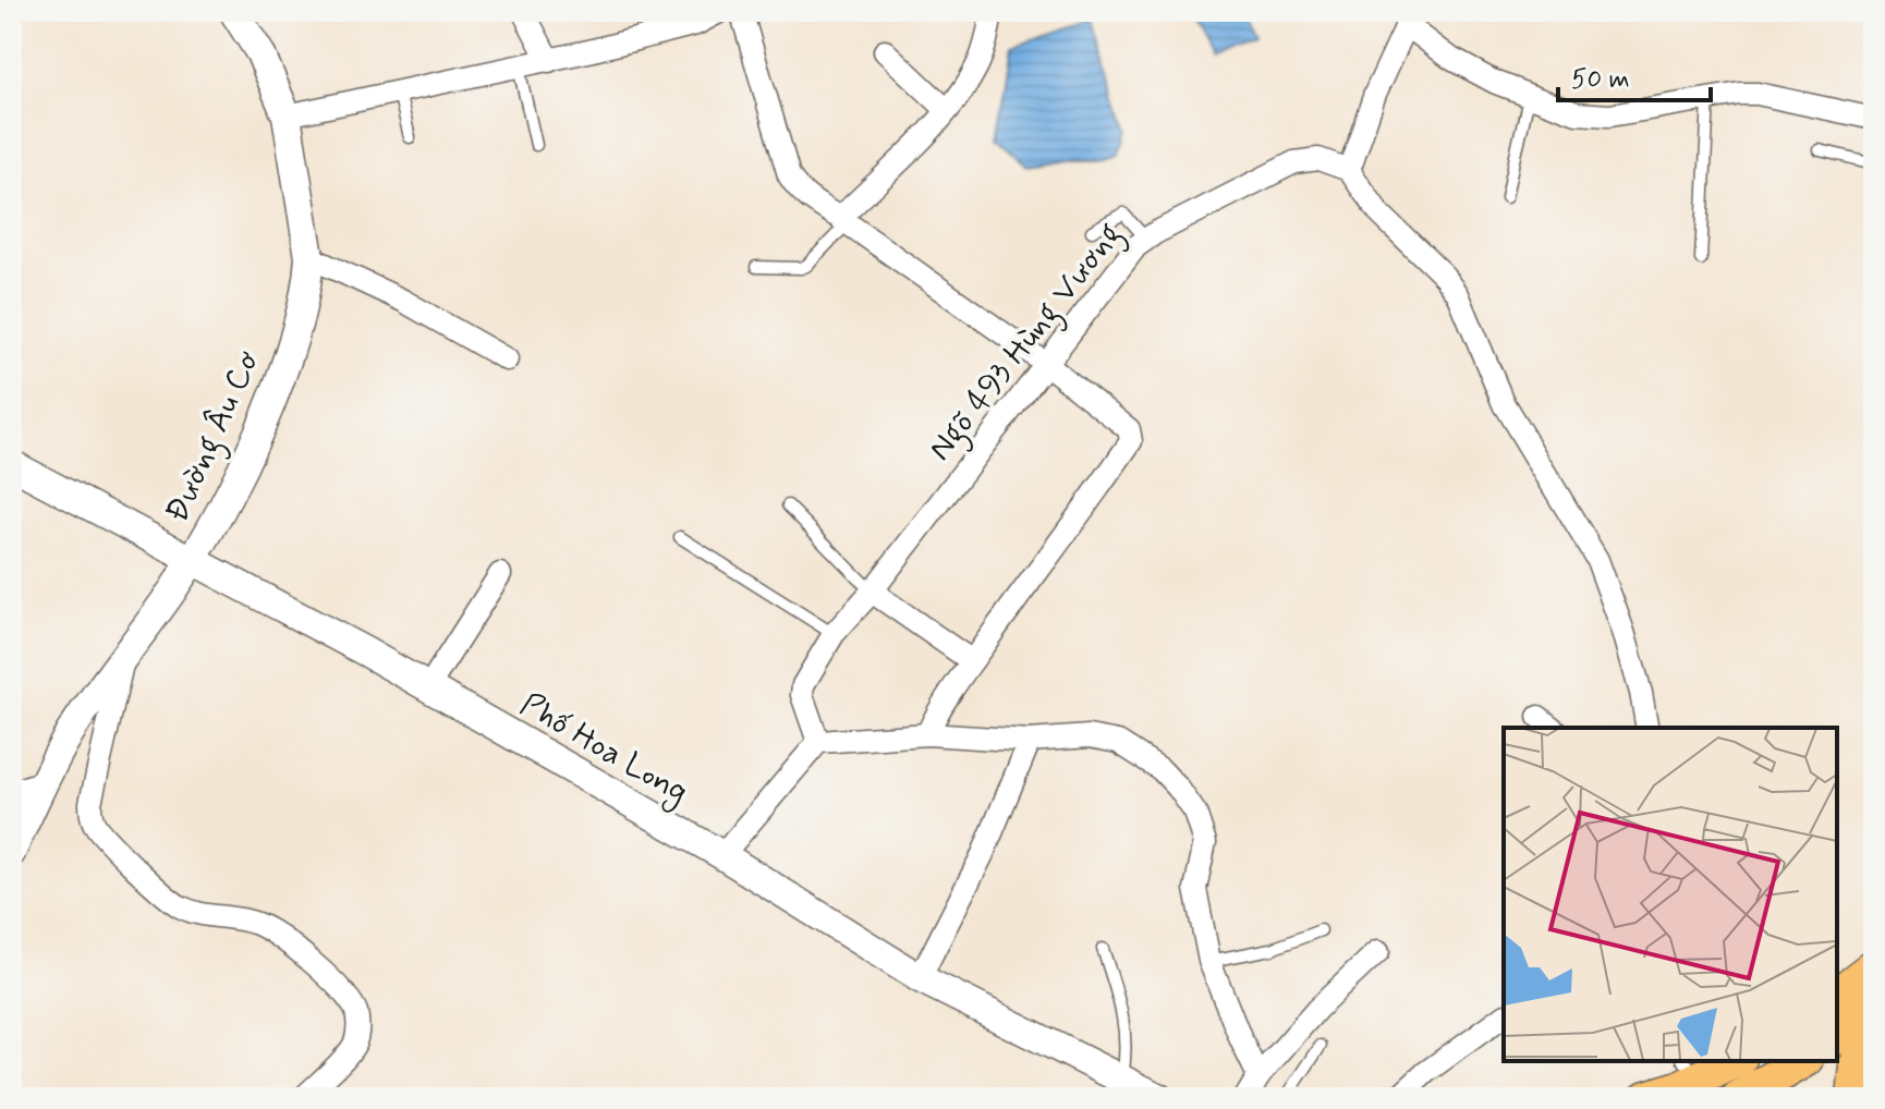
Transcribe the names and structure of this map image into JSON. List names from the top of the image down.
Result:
{
  "streets": {
    "street": ["Ngõ 493 Hùng Vương", "Đường Âu Cơ", "Phố Hoa Long"]
  },
  "crossings": [
    ["Đường Âu Cơ", "Phố Hoa Long"]
  ],
  "scale_bar": "50 m"
}
